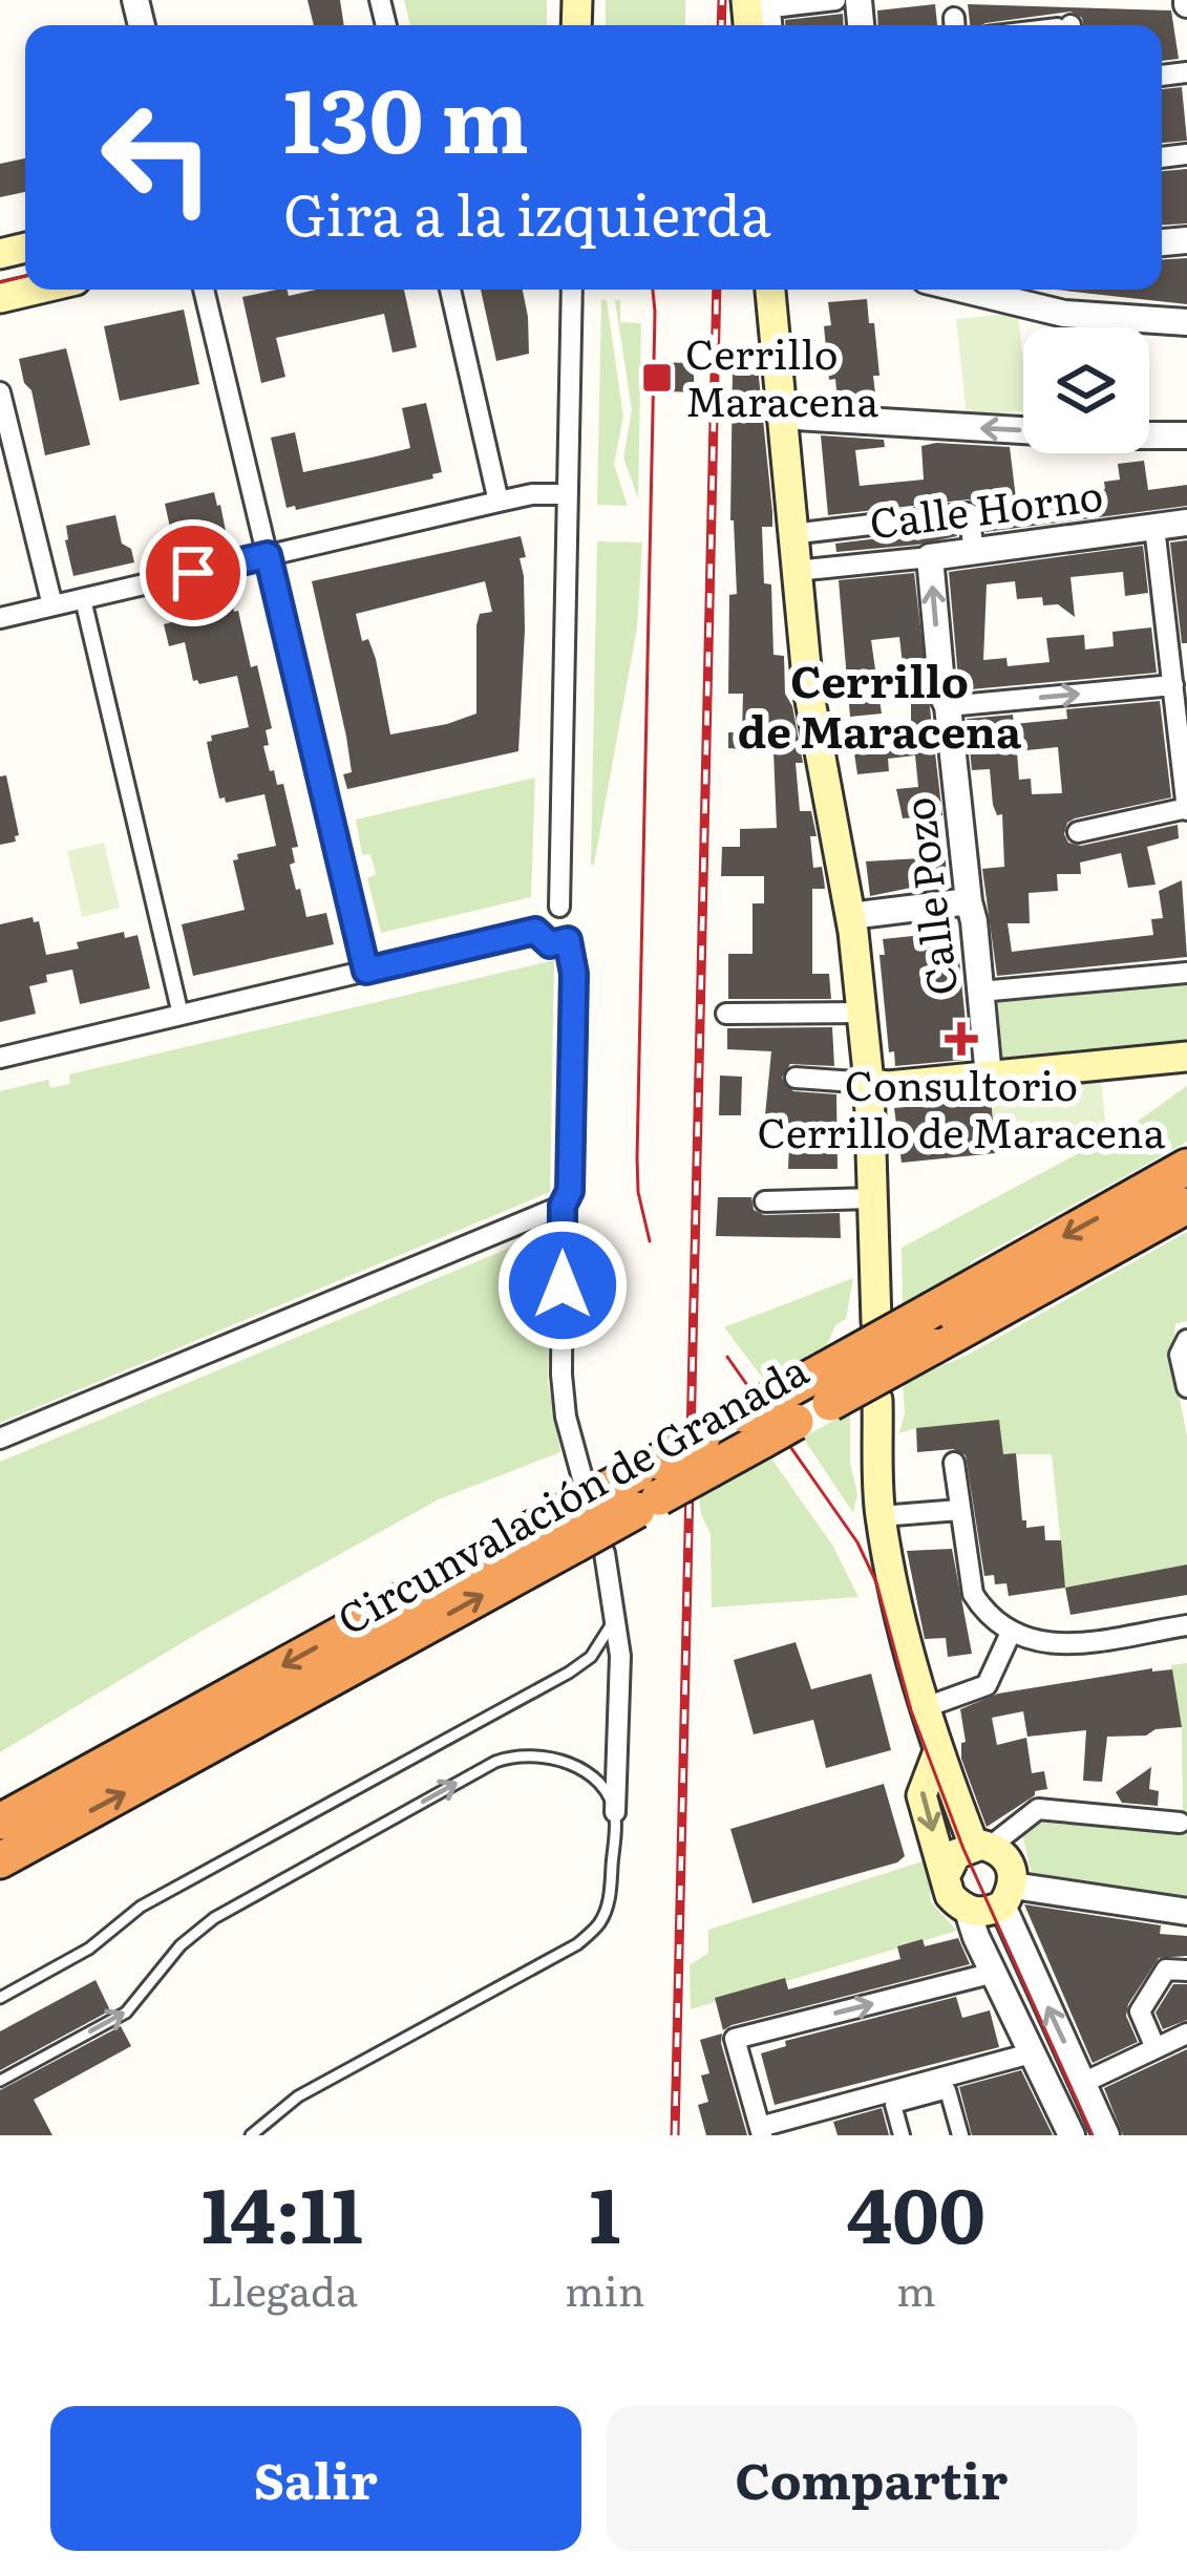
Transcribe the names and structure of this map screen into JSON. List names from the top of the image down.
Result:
{
  "streets": {
    "highway": ["Circunvalación de Granada"],
    "street": ["Calle Horno", "Calle Pozo"]
  },
  "crossings": [
    ["Calle Horno", "Calle Pozo"]
  ],
  "districts": ["Cerrillo de Maracena"],
  "places": {
    "transit": ["Cerrillo Maracena"],
    "health": ["Consultorio Cerrillo de Maracena"]
  },
  "page": {
    "turn": ["130 m", "Gira a la izquierda"],
    "eta": [
      "14:11",
      "Llegada",
      "1",
      "min",
      "400",
      "m"
    ],
    "buttons": ["Salir", "Compartir"]
  }
}
